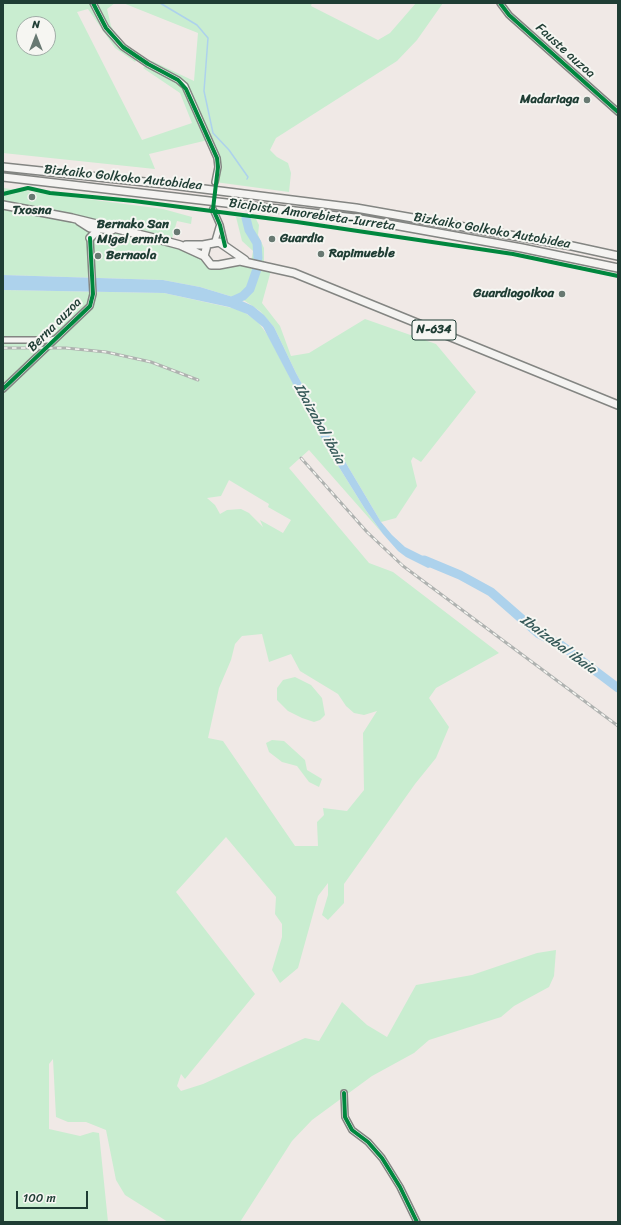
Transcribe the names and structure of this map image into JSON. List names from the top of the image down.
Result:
{
  "streets": {
    "highway": ["Bizkaiko Golkoko Autobidea", "N-634"],
    "street": ["Fauste auzoa", "Berna auzoa"],
    "cycle path": ["Bicipista Amorebieta-Iurreta"]
  },
  "water": ["Ibaizabal ibaia"],
  "places": [
    "Madariaga",
    "Txosna",
    "Bernako San Migel ermita",
    "Guardia",
    "Rapimueble",
    "Bernaola",
    "Guardiagoikoa"
  ],
  "scale_bar": "100 m",
  "north": "top"
}
